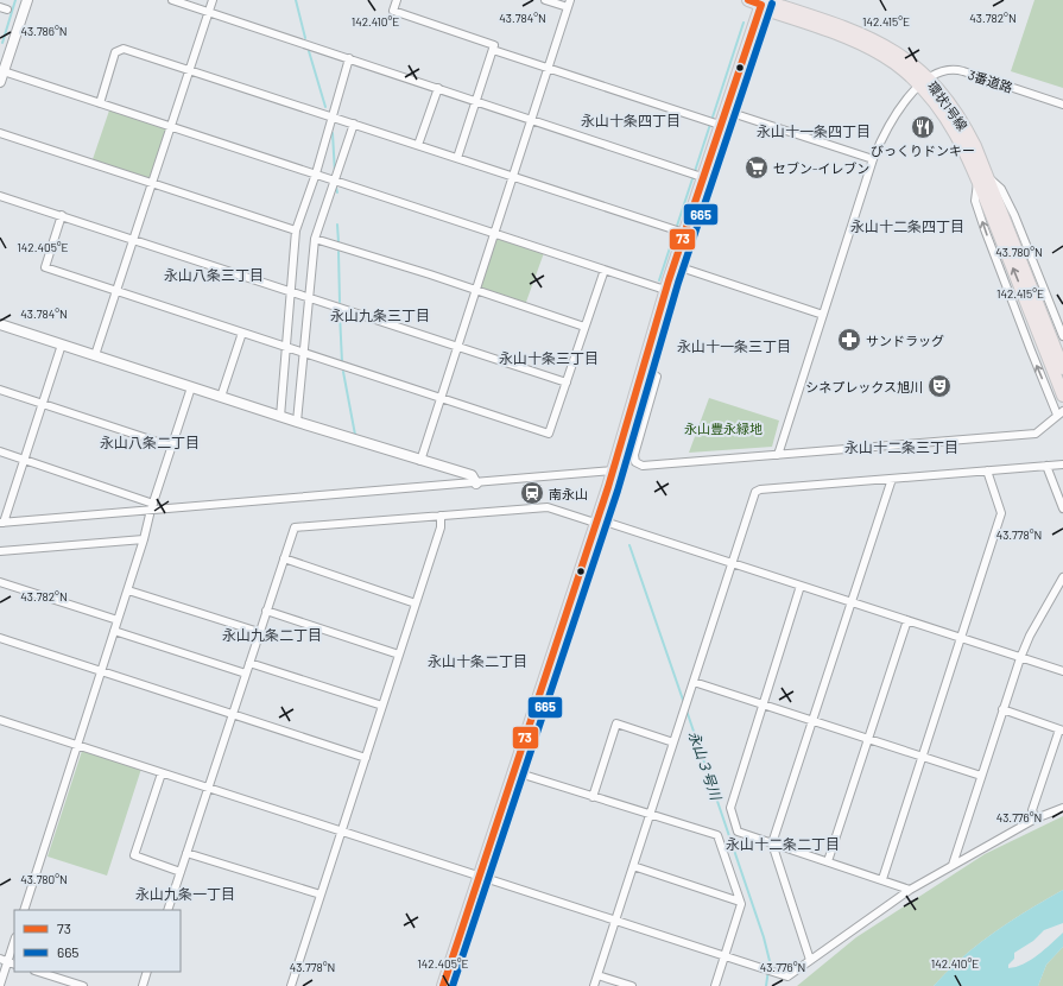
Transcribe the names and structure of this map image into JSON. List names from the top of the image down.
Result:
{
  "streets": {
    "main road": ["環状1号線"],
    "street": ["3番道路"]
  },
  "crossings": [
    ["3番道路", "環状1号線"]
  ],
  "districts": [
    "永山十条四丁目",
    "永山十一条四丁目",
    "永山十二条四丁目",
    "永山八条三丁目",
    "永山九条三丁目",
    "永山十一条三丁目",
    "永山十条三丁目",
    "永山八条二丁目",
    "永山十二条三丁目",
    "永山九条二丁目",
    "永山十条二丁目",
    "永山十二条二丁目",
    "永山九条一丁目"
  ],
  "water": ["永山３号川"],
  "parks": ["永山豊永緑地"],
  "places": {
    "restaurant": ["びっくりドンキー"],
    "supermarket": ["セブン-イレブン"],
    "pharmacy": ["サンドラッグ"],
    "theatre": ["シネプレックス旭川"],
    "station": ["南永山"]
  },
  "lines": ["transit line 73", "transit line 665"],
  "legend": ["73", "665"],
  "coordinates": [
    "43.784°N",
    "43.782°N",
    "142.415°E",
    "142.410°E",
    "43.786°N",
    "142.405°E",
    "43.780°N",
    "43.778°N",
    "43.776°N"
  ]
}
